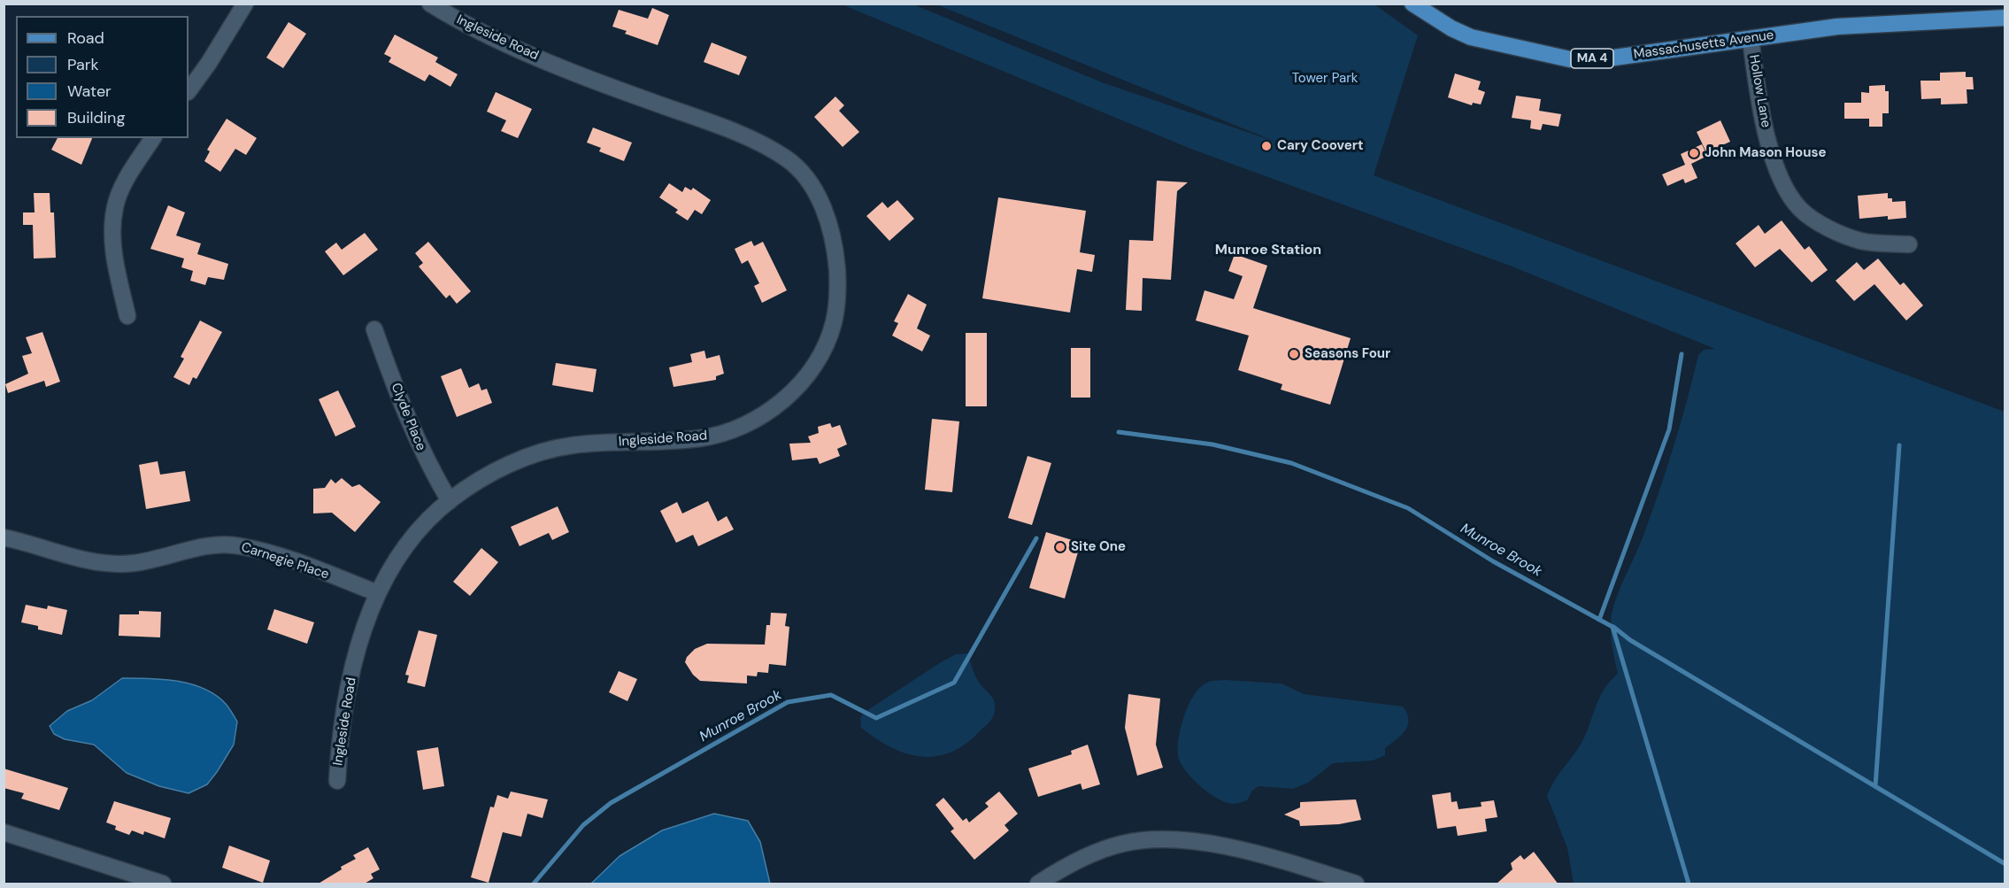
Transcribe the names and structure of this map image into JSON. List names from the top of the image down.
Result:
{
  "streets": {
    "main road": ["Massachusetts Avenue", "MA 4"],
    "street": [
      "Ingleside Road",
      "Hollow Lane",
      "Clyde Place",
      "Carnegie Place"
    ]
  },
  "crossings": [
    ["Ingleside Road", "Clyde Place"],
    ["Ingleside Road", "Carnegie Place"],
    ["Massachusetts Avenue", "Hollow Lane"]
  ],
  "districts": ["Munroe Station"],
  "water": ["Munroe Brook"],
  "parks": ["Tower Park"],
  "places": [
    "Cary Coovert",
    "John Mason House",
    "Seasons Four",
    "Site One"
  ],
  "legend": [
    "Road",
    "Park",
    "Water",
    "Building"
  ]
}
